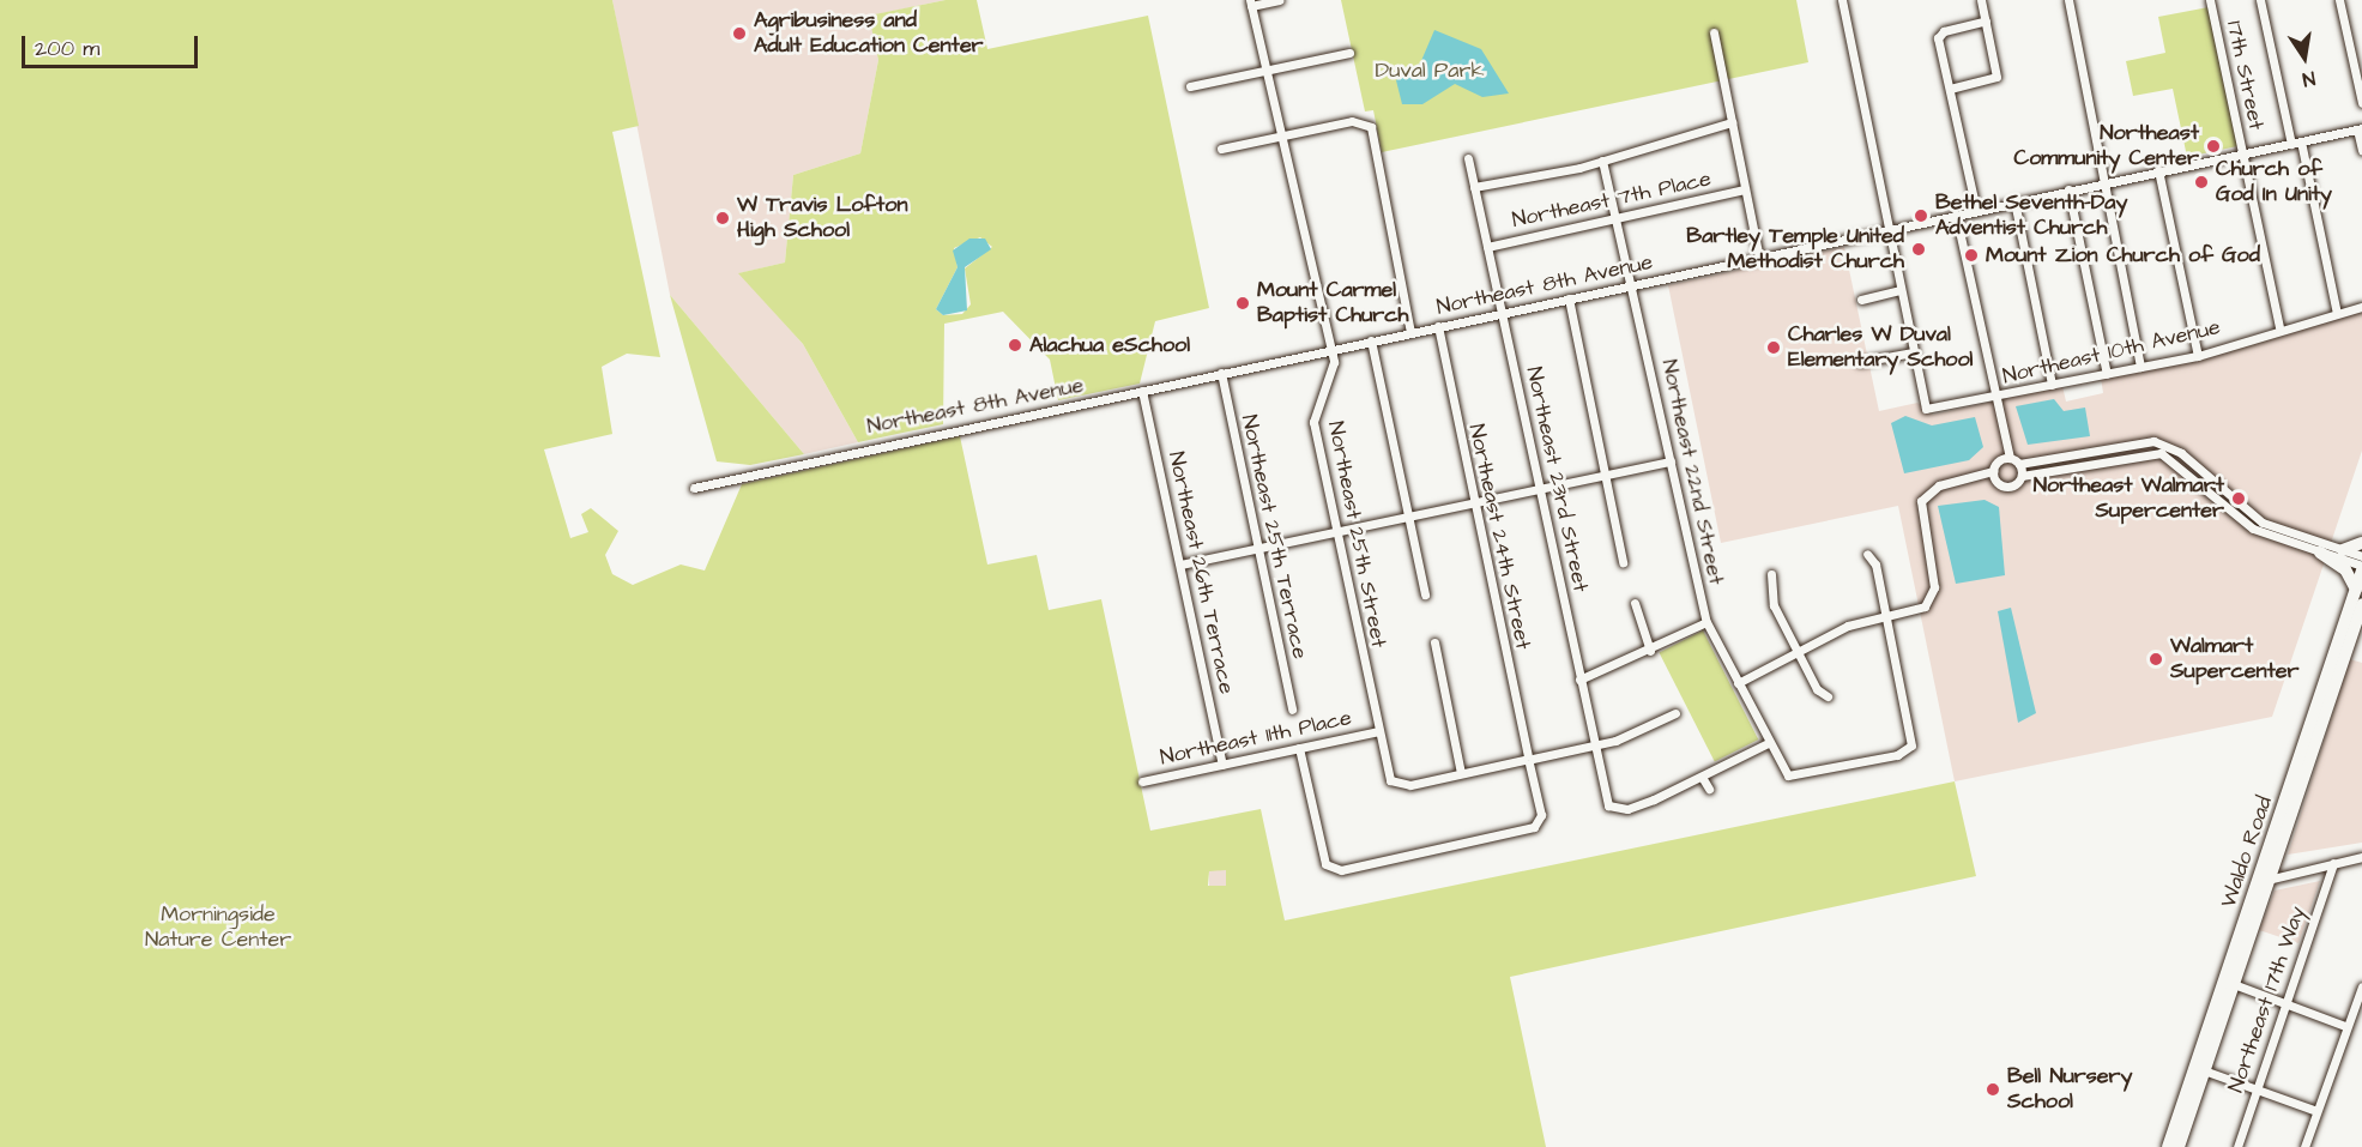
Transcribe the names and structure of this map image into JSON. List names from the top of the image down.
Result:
{
  "streets": {
    "highway": ["Waldo Road"],
    "street": [
      "17th Street",
      "Northeast 7th Place",
      "Northeast 8th Avenue",
      "Northeast 10th Avenue",
      "Northeast 22nd Street",
      "Northeast 23rd Street",
      "Northeast 25th Street",
      "Northeast 25th Terrace",
      "Northeast 24th Street",
      "Northeast 26th Terrace",
      "Northeast 11th Place",
      "Northeast 17th Way"
    ]
  },
  "crossings": [
    ["17th Street", "Northeast 8th Avenue"],
    ["17th Street", "Northeast 10th Avenue"],
    ["Northeast 7th Place", "Northeast 22nd Street"],
    ["Northeast 7th Place", "Northeast 23rd Street"],
    ["Northeast 8th Avenue", "Northeast 22nd Street"],
    ["Northeast 8th Avenue", "Northeast 23rd Street"],
    ["Northeast 8th Avenue", "Northeast 25th Street"],
    ["Northeast 8th Avenue", "Northeast 25th Terrace"],
    ["Northeast 8th Avenue", "Northeast 24th Street"],
    ["Northeast 8th Avenue", "Northeast 26th Terrace"],
    ["Northeast 25th Street", "Northeast 11th Place"],
    ["Northeast 24th Street", "Northeast 11th Place"],
    ["Northeast 26th Terrace", "Northeast 11th Place"]
  ],
  "parks": ["Duval Park", "Morningside Nature Center"],
  "places": [
    "Agribusiness and Adult Education Center",
    "Northeast Community Center",
    "Church of God In Unity",
    "Bethel Seventh-Day Adventist Church",
    "W Travis Lofton High School",
    "Bartley Temple United Methodist Church",
    "Mount Zion Church of God",
    "Mount Carmel Baptist Church",
    "Alachua eSchool",
    "Charles W Duval Elementary School",
    "Northeast Walmart Supercenter",
    "Walmart Supercenter",
    "Bell Nursery School"
  ],
  "scale_bar": "200 m",
  "north": "bottom"
}
